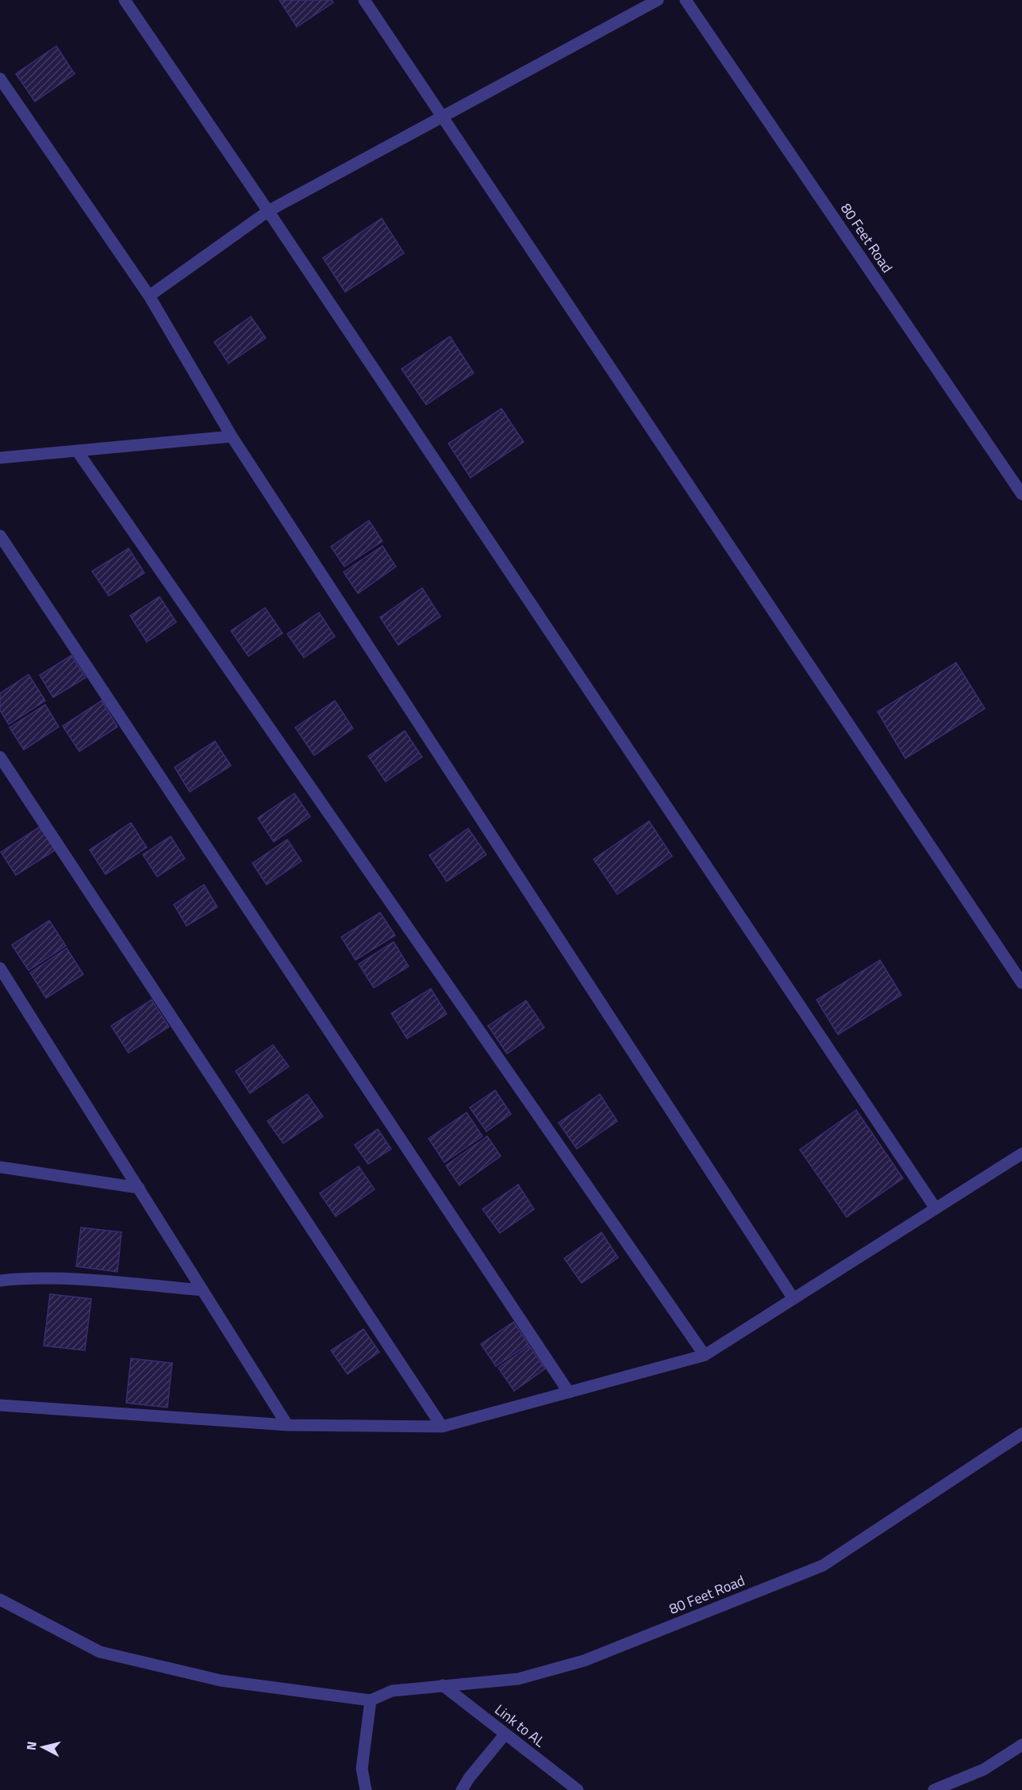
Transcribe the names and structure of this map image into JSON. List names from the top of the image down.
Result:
{
  "streets": {
    "street": ["80 Feet Road", "Link to AL"]
  },
  "crossings": [
    ["80 Feet Road", "Link to AL"]
  ],
  "north": "left"
}
